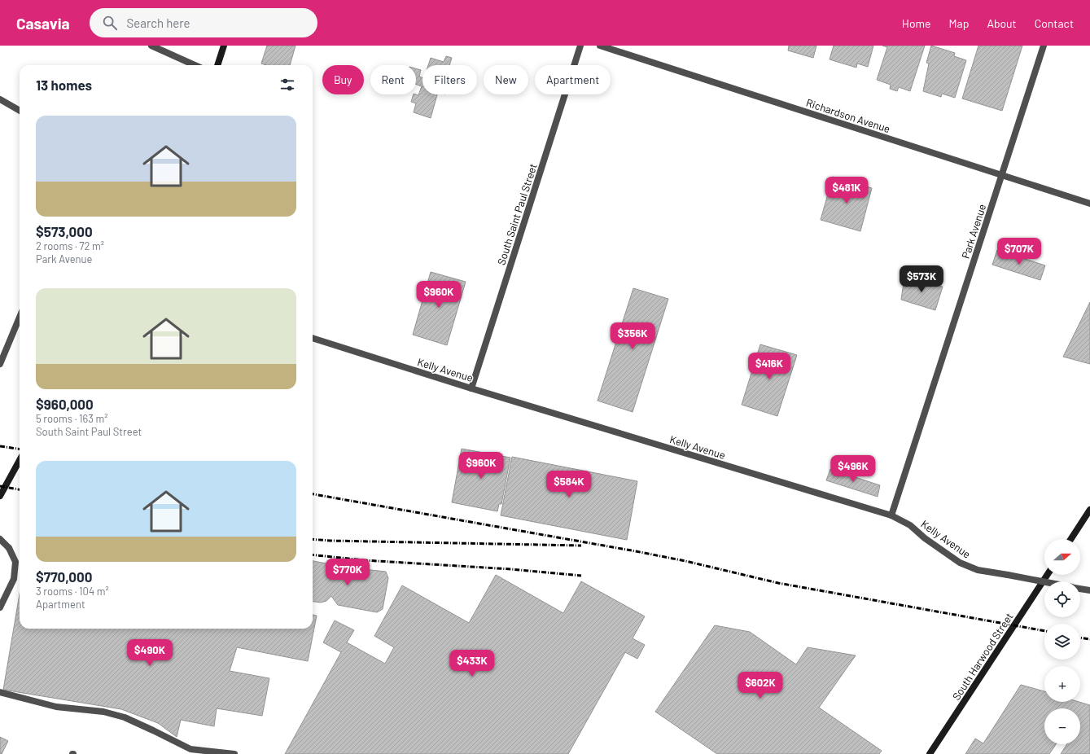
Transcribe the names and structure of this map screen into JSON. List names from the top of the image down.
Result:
{
  "streets": {
    "street": [
      "Richardson Avenue",
      "South Saint Paul Street",
      "Park Avenue",
      "Kelly Avenue",
      "South Harwood Street"
    ]
  },
  "crossings": [
    ["Richardson Avenue", "Park Avenue"],
    ["South Saint Paul Street", "Kelly Avenue"],
    ["Park Avenue", "Kelly Avenue"]
  ],
  "north": "right",
  "page": {
    "header": "Casavia",
    "search": "Search here",
    "nav": [
      "Home",
      "Map",
      "About",
      "Contact"
    ],
    "chip": [
      "Buy",
      "Rent",
      "Filters",
      "New",
      "Apartment"
    ],
    "heading": "13 homes",
    "list": [
      {
        "name": "$573,000",
        "note": "2 rooms · 72 m² · Park Avenue"
      },
      {
        "name": "$960,000",
        "note": "5 rooms · 163 m² · South Saint Paul Street"
      },
      {
        "name": "$770,000",
        "note": "3 rooms · 104 m² · Apartment"
      }
    ],
    "price": [
      "$481K",
      "$707K",
      "$573K",
      "$960K",
      "$356K",
      "$416K",
      "$960K",
      "$496K",
      "$584K",
      "$770K",
      "$490K",
      "$433K",
      "$602K"
    ],
    "map_buttons": ["+", "−"]
  }
}
